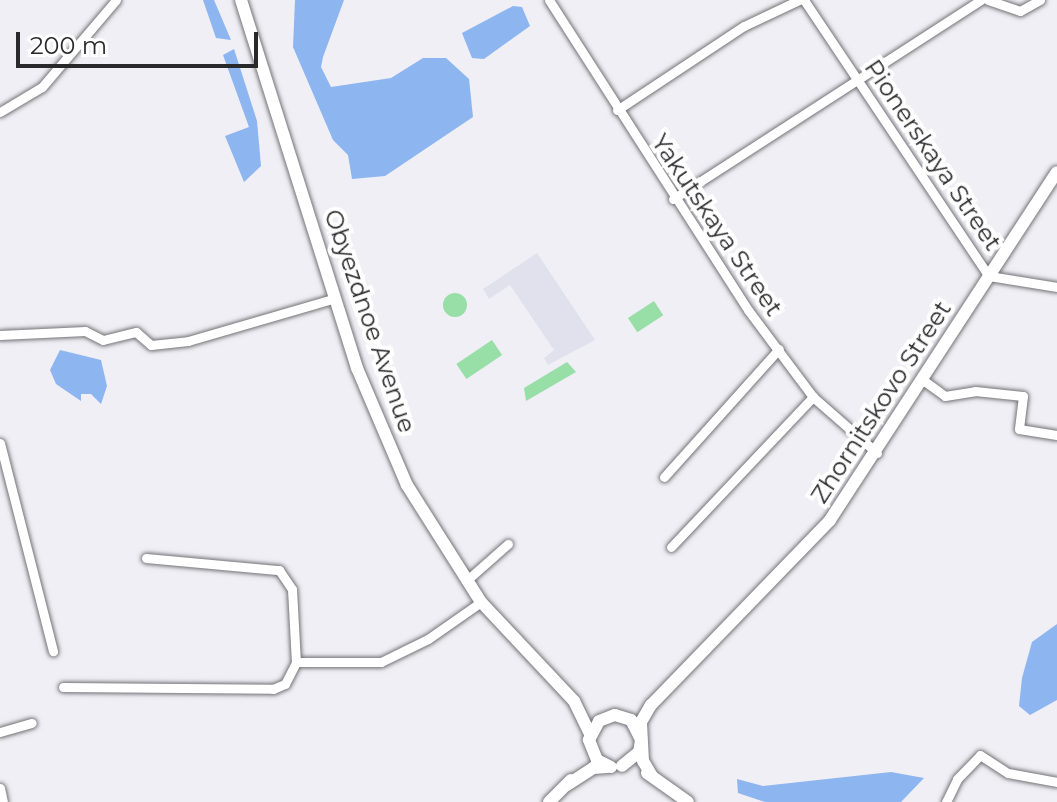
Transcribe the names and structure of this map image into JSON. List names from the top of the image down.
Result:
{
  "streets": {
    "main road": ["Obyezdnoe Avenue", "Zhornitskovo Street"],
    "street": ["Pionerskaya Street", "Yakutskaya Street"]
  },
  "crossings": [
    ["Pionerskaya Street", "Zhornitskovo Street"],
    ["Yakutskaya Street", "Zhornitskovo Street"],
    ["Obyezdnoe Avenue", "Zhornitskovo Street"]
  ],
  "scale_bar": "200 m"
}
